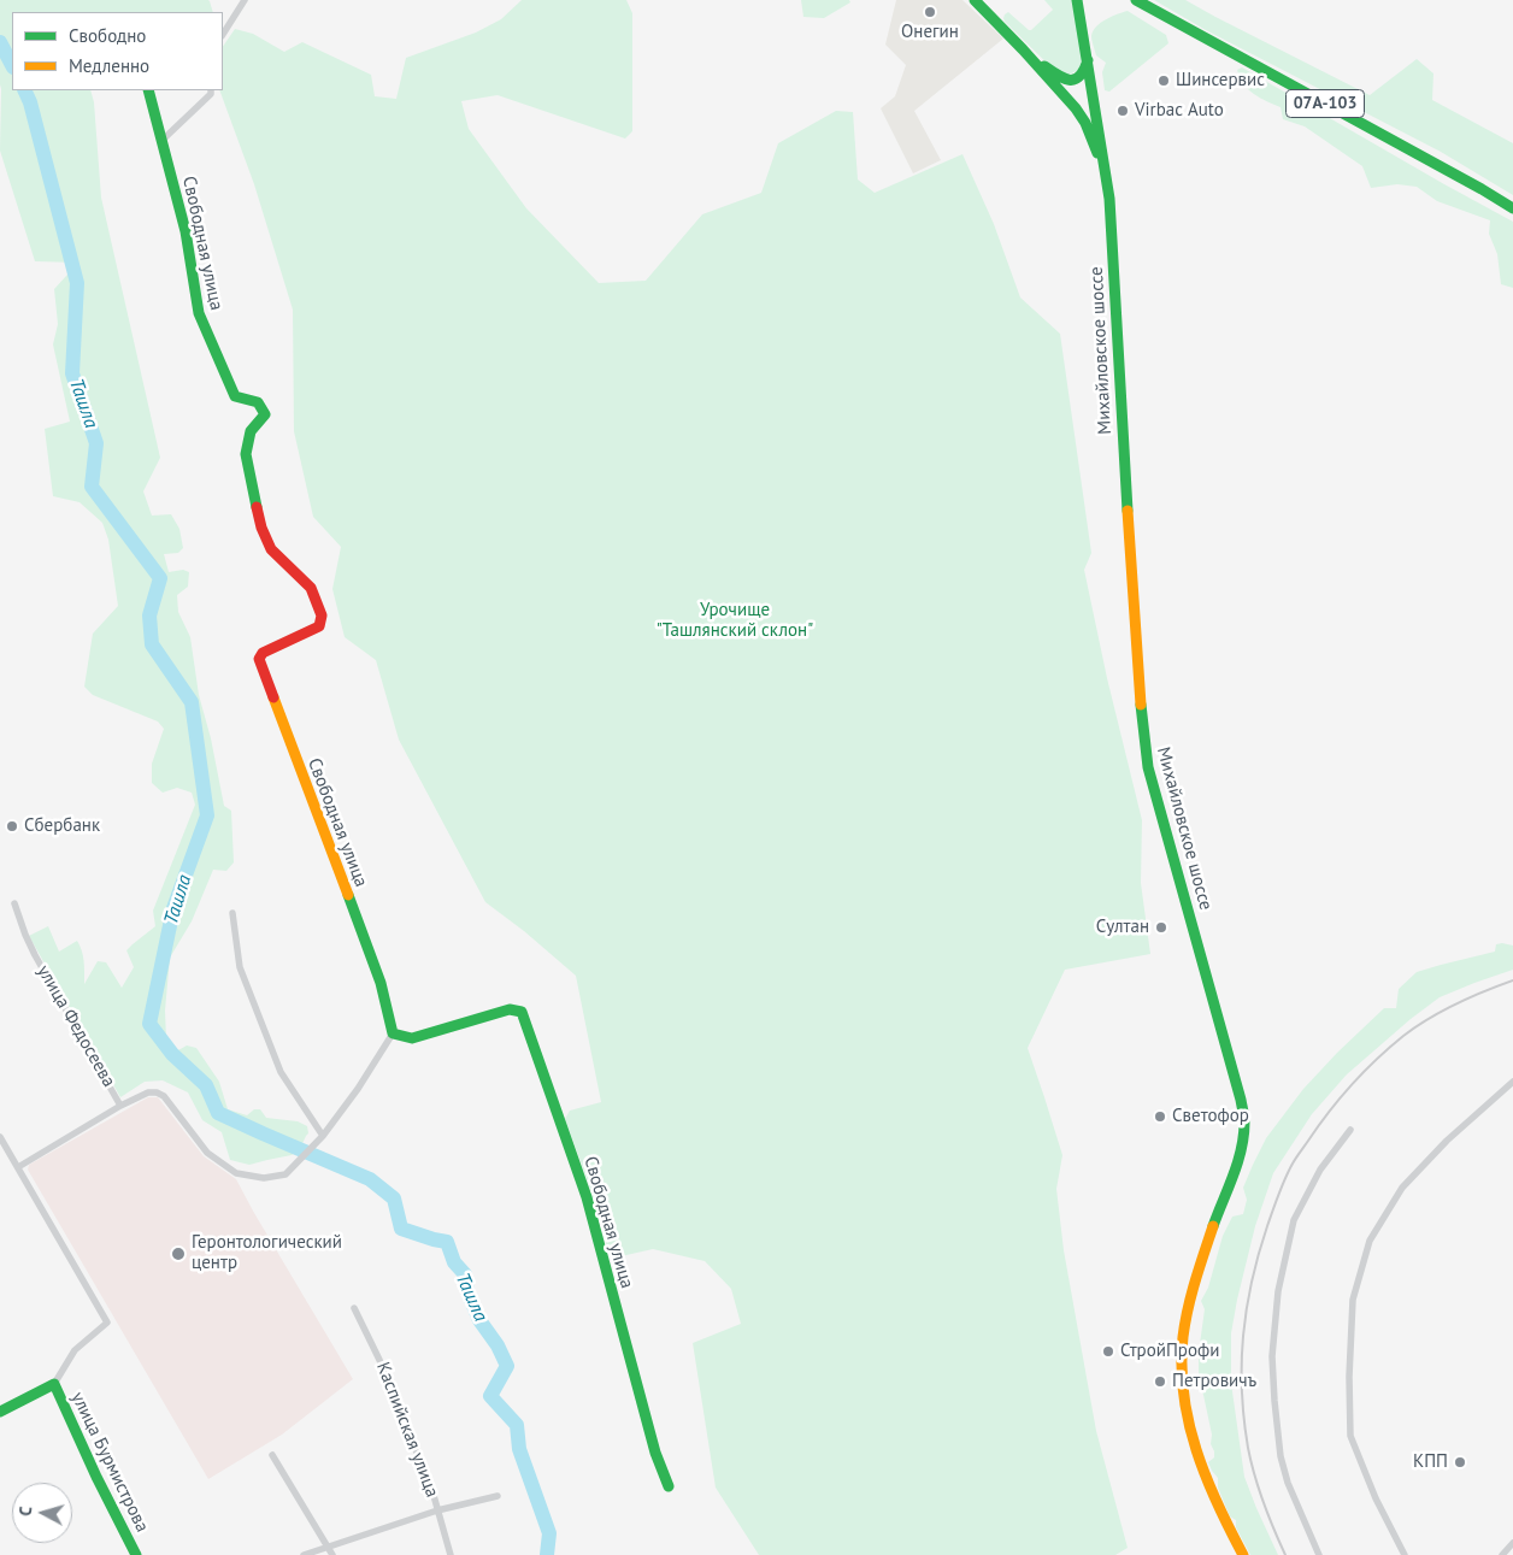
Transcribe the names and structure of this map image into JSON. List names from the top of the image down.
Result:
{
  "streets": {
    "main road": [
      "07А-103",
      "Свободная улица",
      "Михайловское шоссе",
      "улица Бурмистрова"
    ],
    "street": ["улица Федосеева", "Каспийская улица"]
  },
  "water": ["Ташла"],
  "parks": ["Урочище \"Ташлянский склон\""],
  "places": [
    "Онегин",
    "Шинсервис",
    "Virbac Auto",
    "Сбербанк",
    "Султан",
    "Светофор",
    "Геронтологический центр",
    "СтройПрофи",
    "Петровичъ",
    "КПП"
  ],
  "legend": ["Свободно", "Медленно"],
  "north": "left"
}
